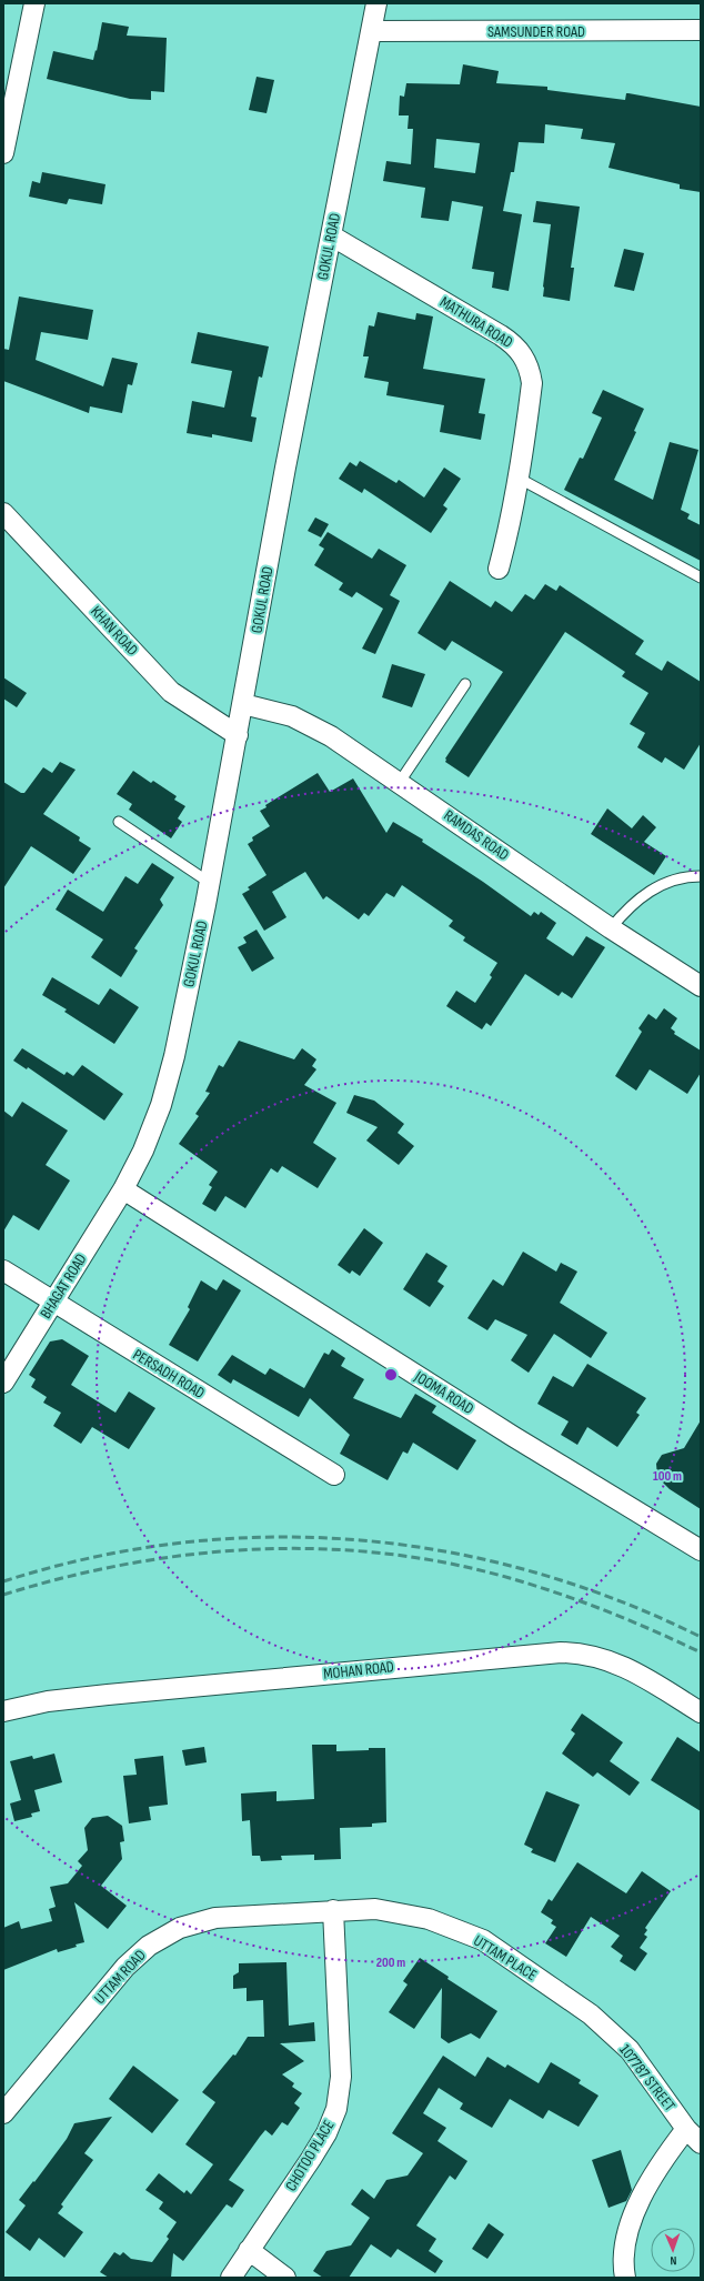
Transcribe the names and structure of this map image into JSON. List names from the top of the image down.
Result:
{
  "streets": {
    "street": [
      "SAMSUNDER ROAD",
      "GOKUL ROAD",
      "MATHURA ROAD",
      "KHAN ROAD",
      "RAMDAS ROAD",
      "BHAGAT ROAD",
      "PERSADH ROAD",
      "JOOMA ROAD",
      "MOHAN ROAD",
      "UTTAM PLACE",
      "UTTAM ROAD",
      "107787 STREET",
      "CHOTOO PLACE"
    ]
  },
  "crossings": [
    ["SAMSUNDER ROAD", "GOKUL ROAD"],
    ["GOKUL ROAD", "MATHURA ROAD"],
    ["GOKUL ROAD", "KHAN ROAD"],
    ["GOKUL ROAD", "RAMDAS ROAD"],
    ["GOKUL ROAD", "BHAGAT ROAD"],
    ["GOKUL ROAD", "JOOMA ROAD"],
    ["BHAGAT ROAD", "PERSADH ROAD"],
    ["BHAGAT ROAD", "JOOMA ROAD"],
    ["UTTAM PLACE", "UTTAM ROAD"],
    ["UTTAM PLACE", "107787 STREET"],
    ["UTTAM PLACE", "CHOTOO PLACE"],
    ["UTTAM ROAD", "CHOTOO PLACE"]
  ],
  "north": "bottom",
  "rings": ["100 m", "200 m"]
}
